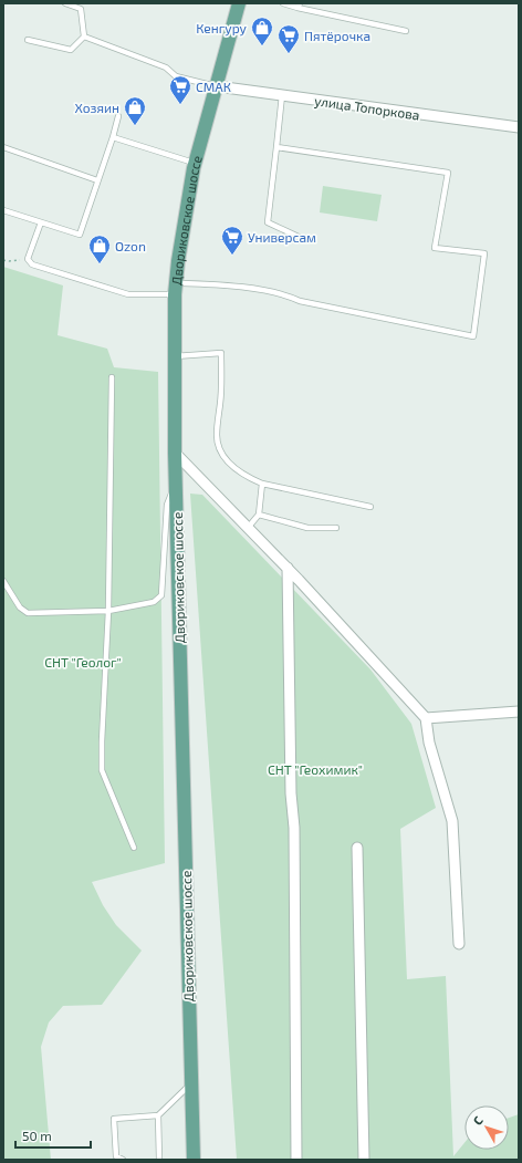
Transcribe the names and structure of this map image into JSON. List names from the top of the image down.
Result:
{
  "streets": {
    "main road": ["Двориковское шоссе"],
    "street": ["улица Топоркова"]
  },
  "crossings": [
    ["улица Топоркова", "Двориковское шоссе"]
  ],
  "parks": ["СНТ \"Геолог\"", "СНТ \"Геохимик\""],
  "places": {
    "shop": ["Кенгуру", "Хозяин", "Ozon"],
    "supermarket": ["Пятёрочка", "СМАК", "Универсам"]
  },
  "scale_bar": "50 m",
  "north": "top left"
}
